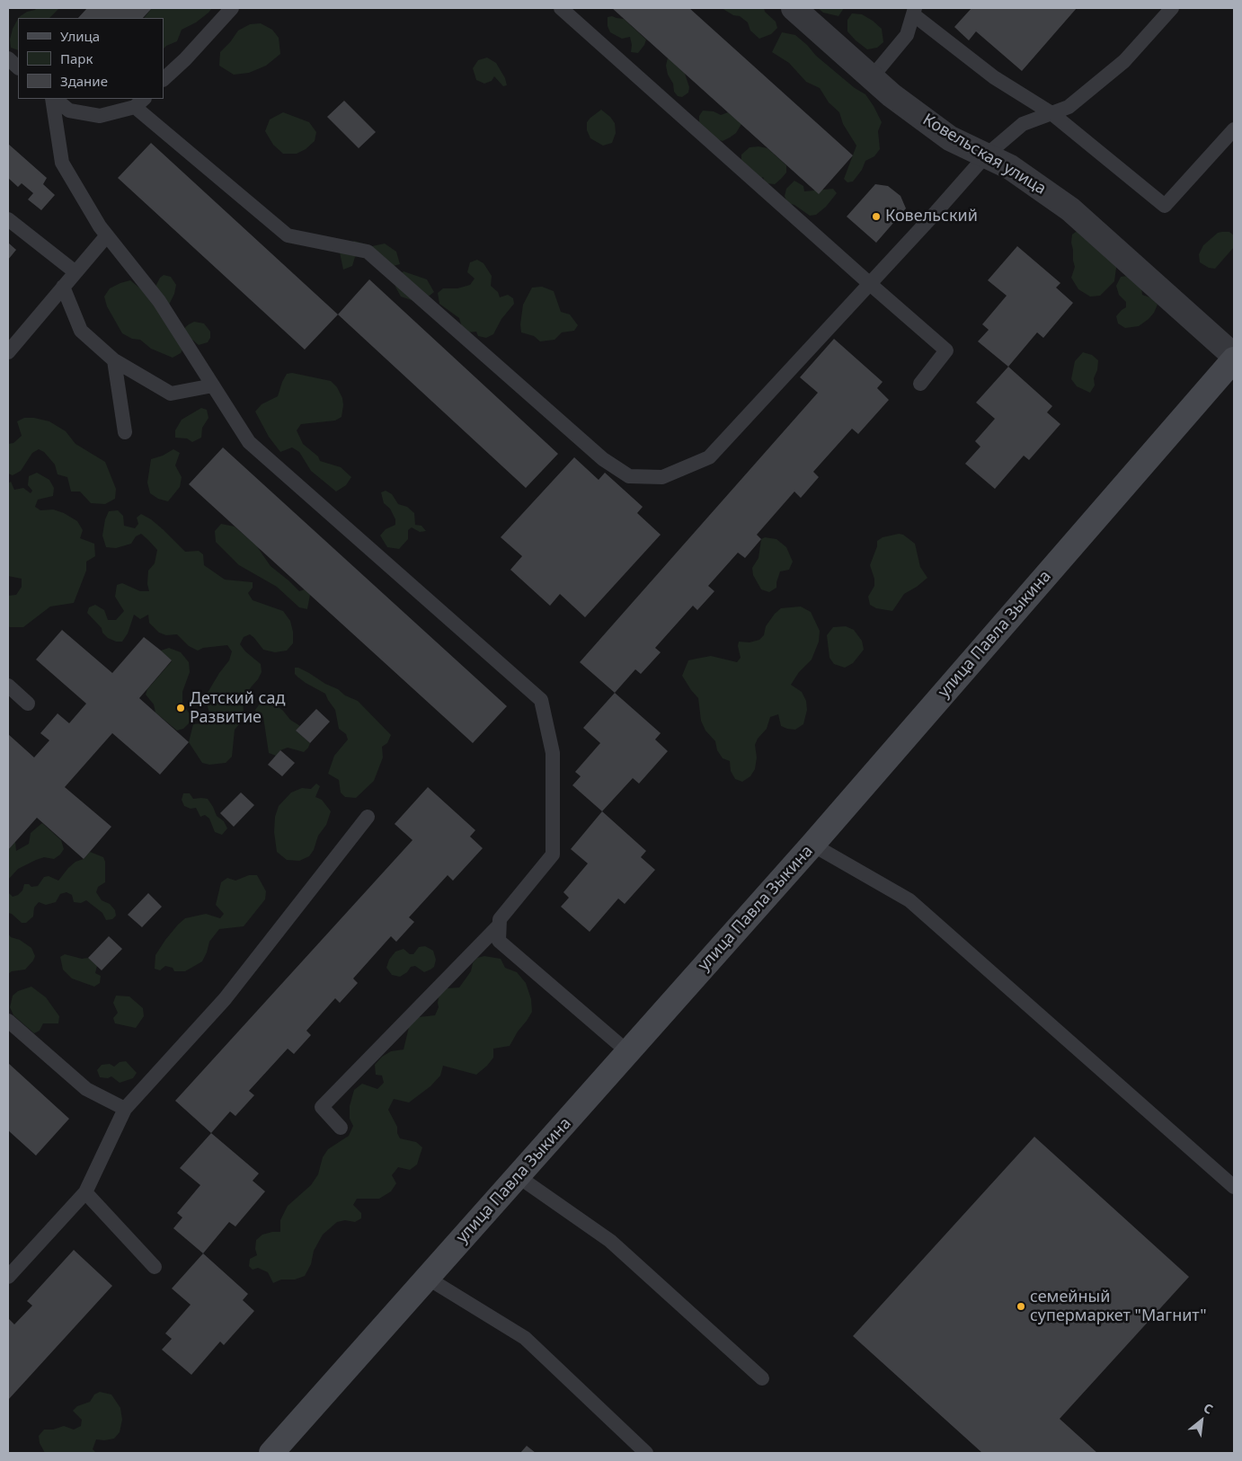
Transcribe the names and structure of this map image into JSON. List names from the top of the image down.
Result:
{
  "streets": {
    "main road": ["улица Павла Зыкина"],
    "street": ["Ковельская улица"]
  },
  "places": ["Ковельский", "Детский сад Развитие", "семейный супермаркет \"Магнит\""],
  "legend": ["Улица", "Парк", "Здание"],
  "north": "top right"
}
